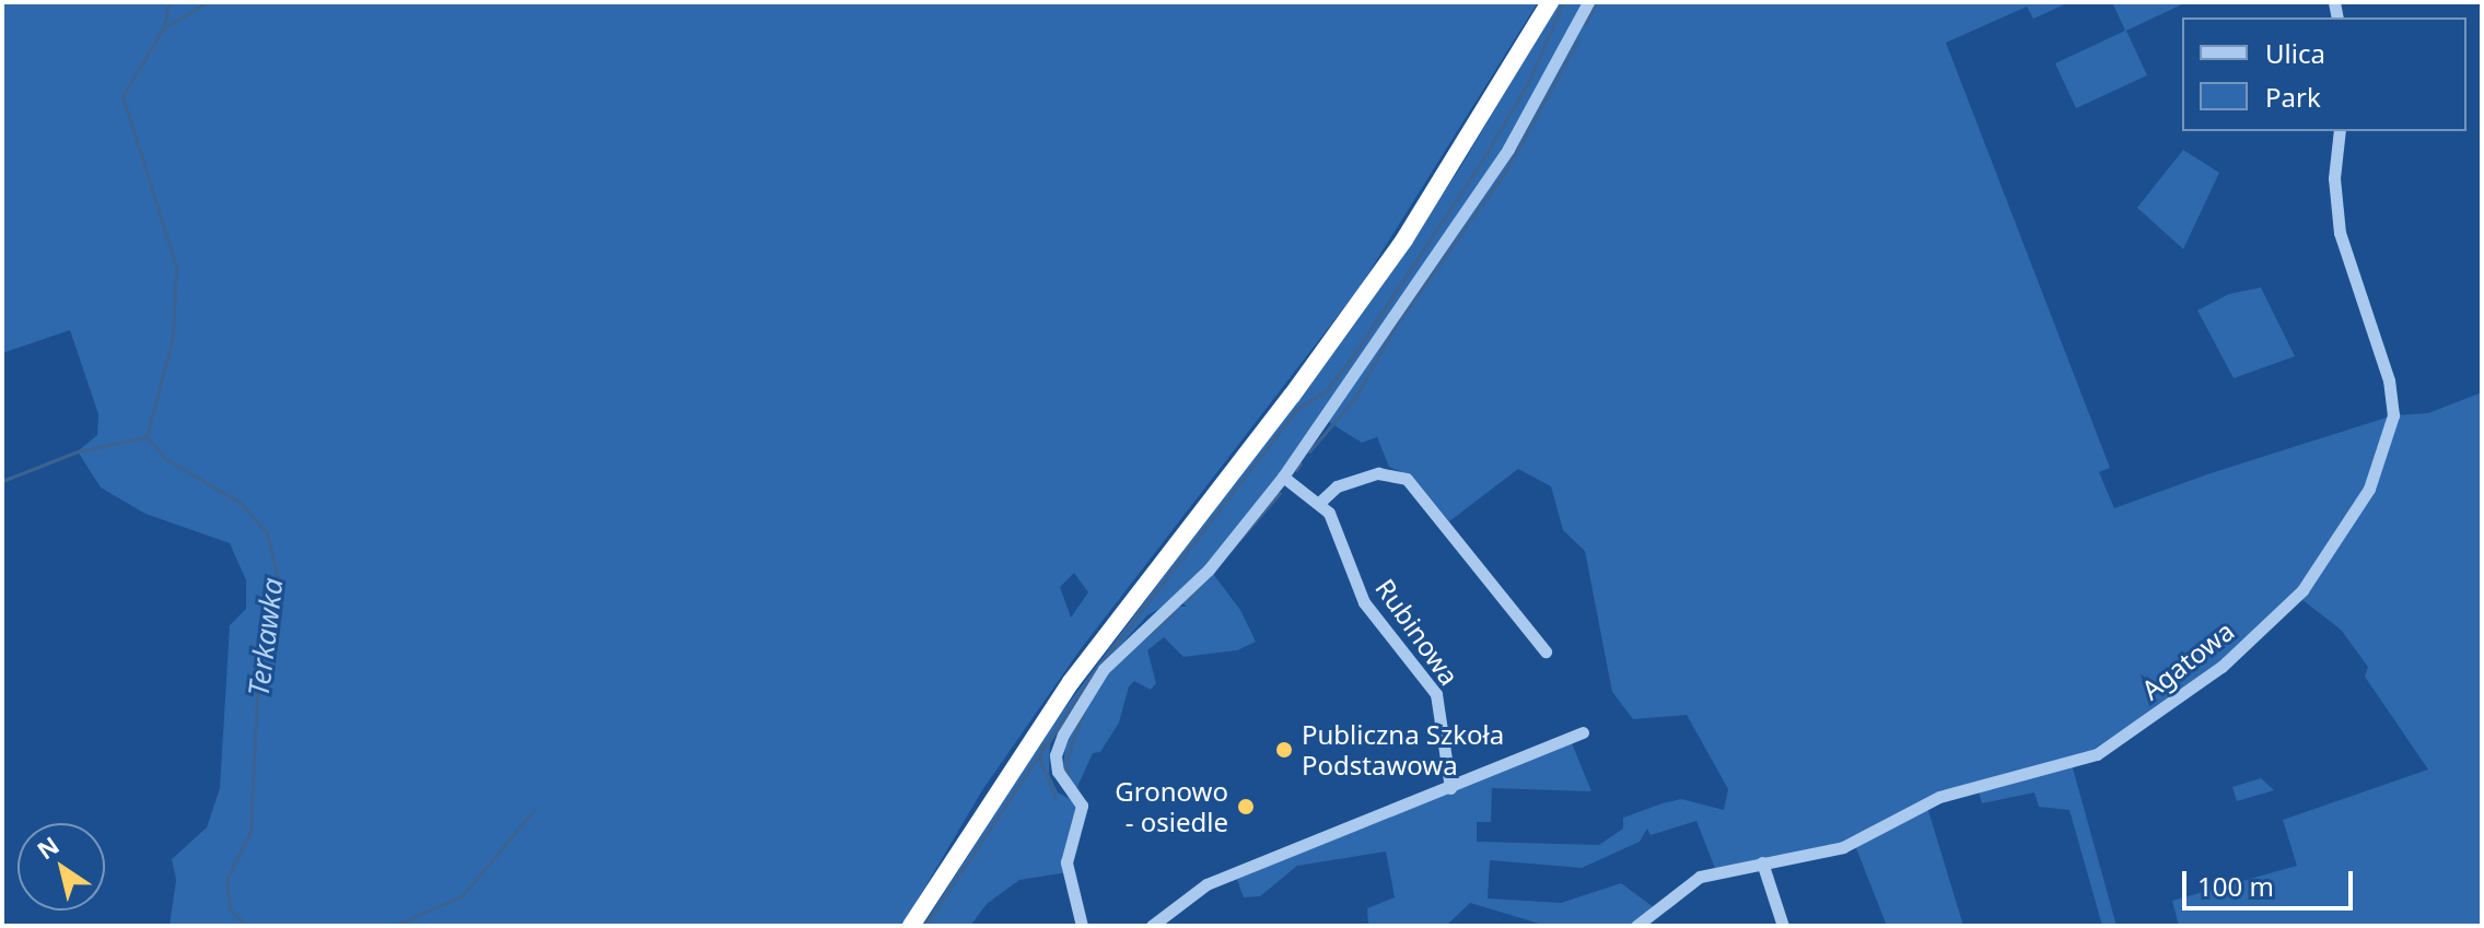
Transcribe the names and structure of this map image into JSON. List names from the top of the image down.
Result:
{
  "streets": {
    "street": ["Rubinowa", "Agatowa"]
  },
  "water": ["Terkawka"],
  "places": ["Publiczna Szkoła Podstawowa", "Gronowo - osiedle"],
  "legend": ["Ulica", "Park"],
  "scale_bar": "100 m",
  "north": "top left"
}
